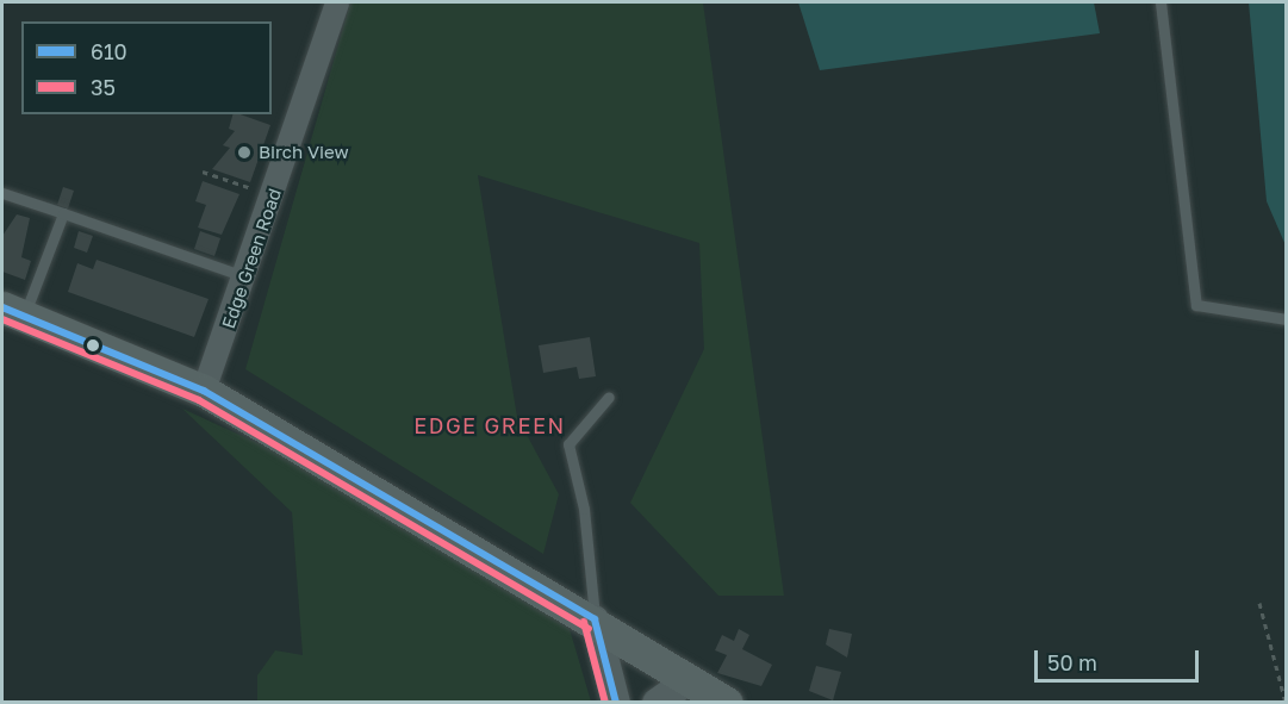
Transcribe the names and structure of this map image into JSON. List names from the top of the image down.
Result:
{
  "streets": {
    "street": ["Edge Green Road"]
  },
  "districts": ["EDGE GREEN"],
  "places": ["Birch View"],
  "lines": ["transit line 610", "transit line 35"],
  "legend": ["610", "35"],
  "scale_bar": "50 m"
}
